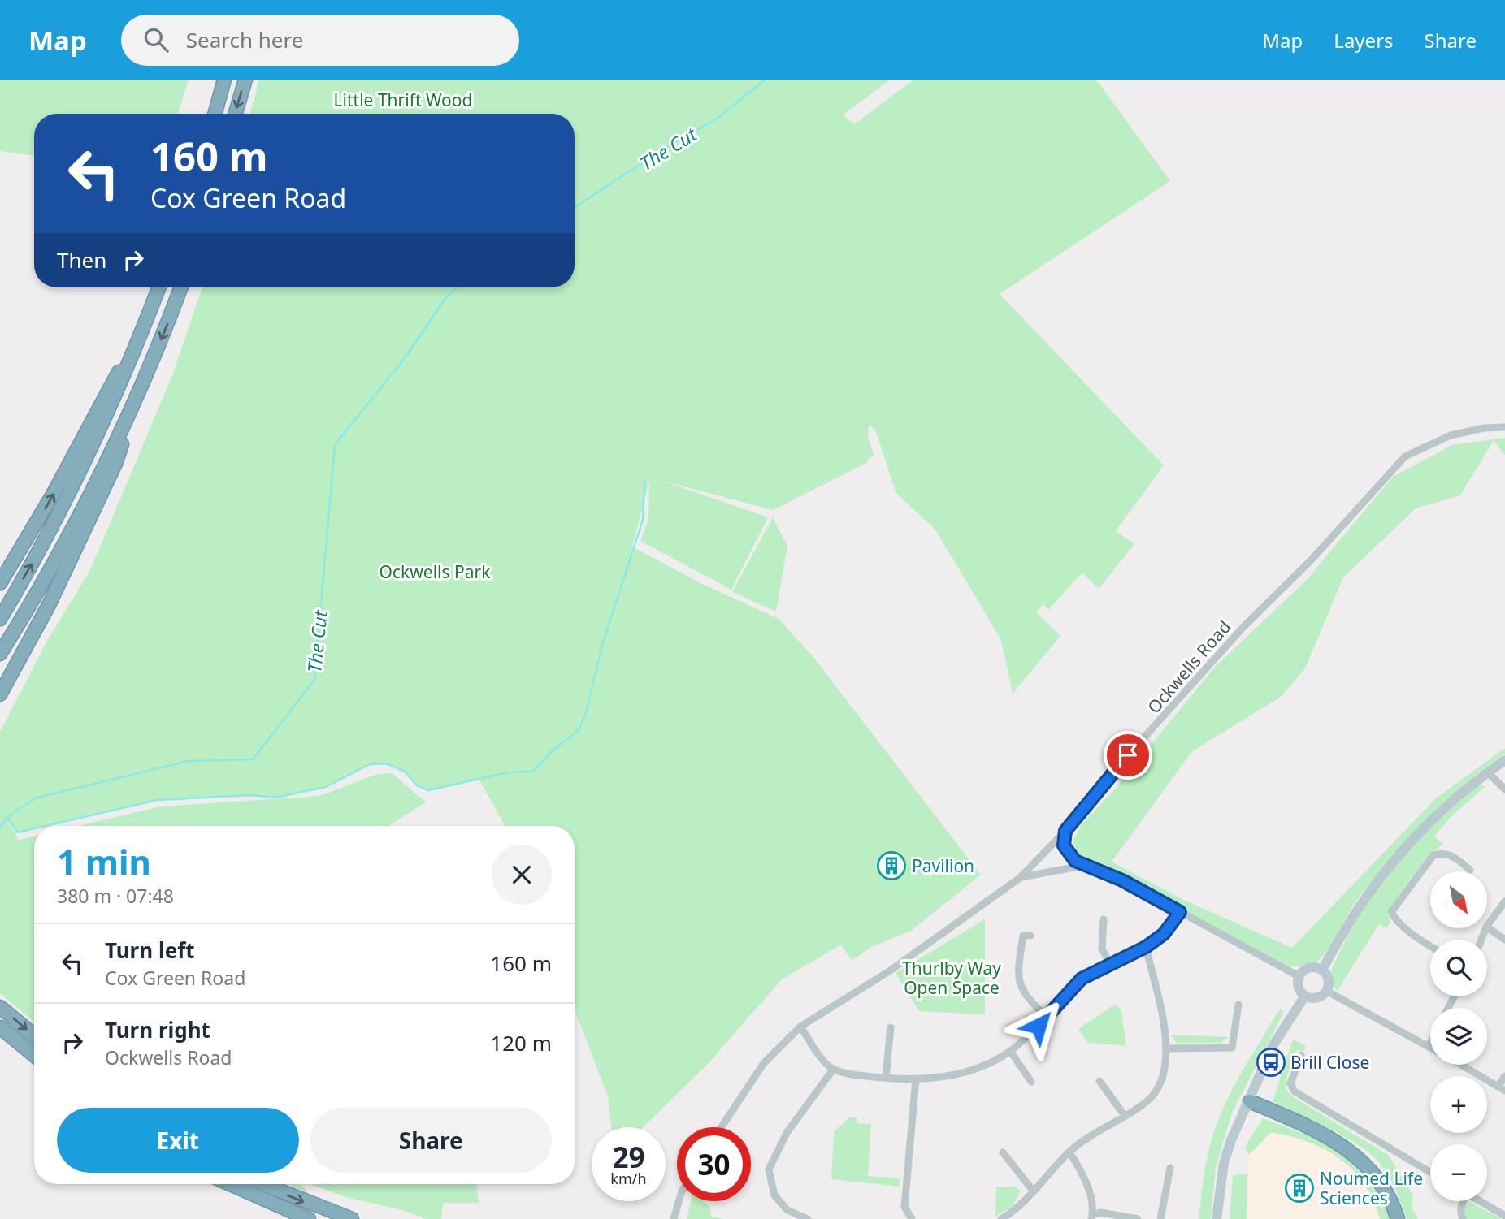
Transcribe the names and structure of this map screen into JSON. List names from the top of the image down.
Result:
{
  "streets": {
    "street": ["Ockwells Road"]
  },
  "water": ["The Cut"],
  "parks": ["Little Thrift Wood", "Ockwells Park", "Thurlby Way Open Space"],
  "places": {
    "building": ["Pavilion", "Noumed Life Sciences"],
    "bus stop": ["Brill Close"]
  },
  "north": "bottom right",
  "page": {
    "header": "Map",
    "search": "Search here",
    "nav": ["Map", "Layers", "Share"],
    "turn": ["160 m", "Cox Green Road"],
    "then": "Then",
    "heading": ["1 min", "380 m · 07:48"],
    "map_buttons": ["+", "−"],
    "list": [
      {
        "name": "Turn left",
        "note": "Cox Green Road",
        "value": "160 m"
      },
      {
        "name": "Turn right",
        "note": "Ockwells Road",
        "value": "120 m"
      }
    ],
    "buttons": ["Exit", "Share"],
    "speed": "29 km/h",
    "limit": "30"
  }
}
